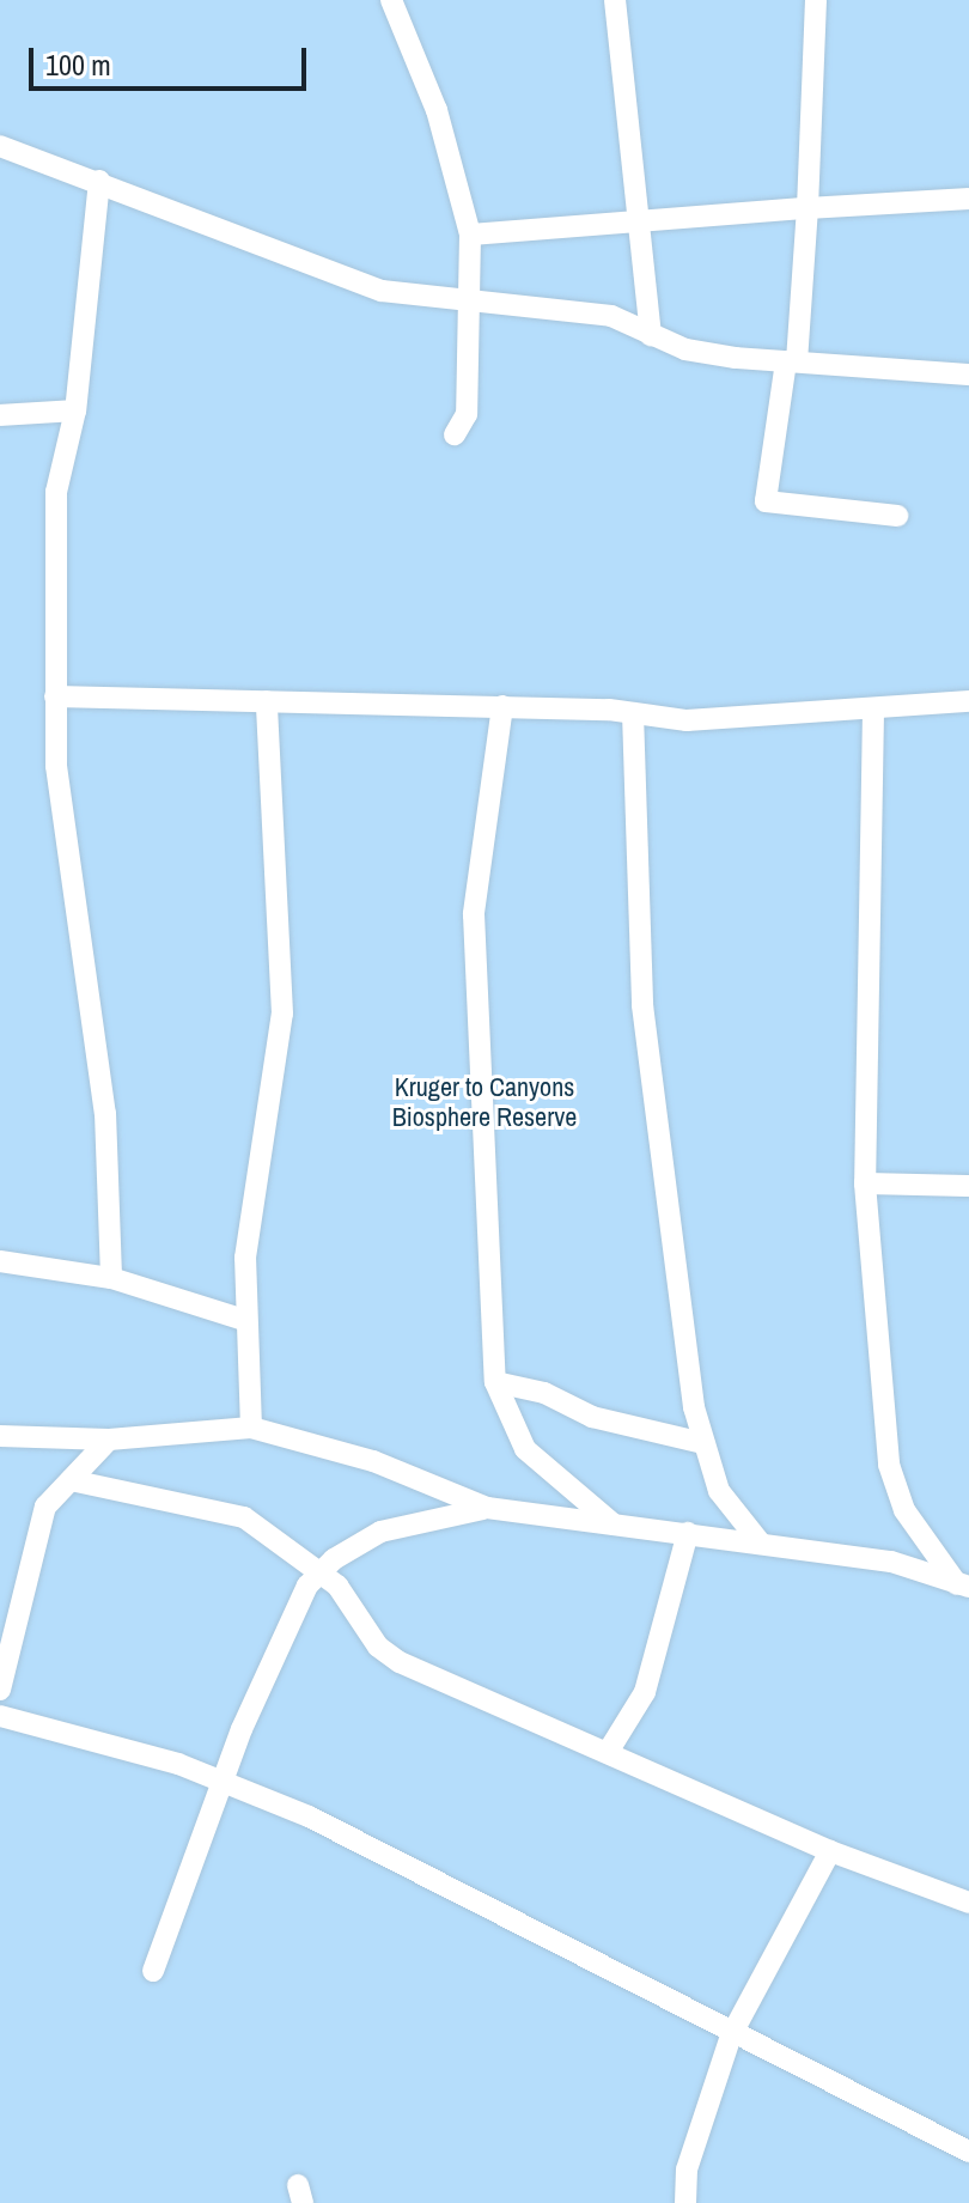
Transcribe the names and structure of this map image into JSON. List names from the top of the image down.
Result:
{
  "parks": ["Kruger to Canyons Biosphere Reserve"],
  "scale_bar": "100 m"
}
